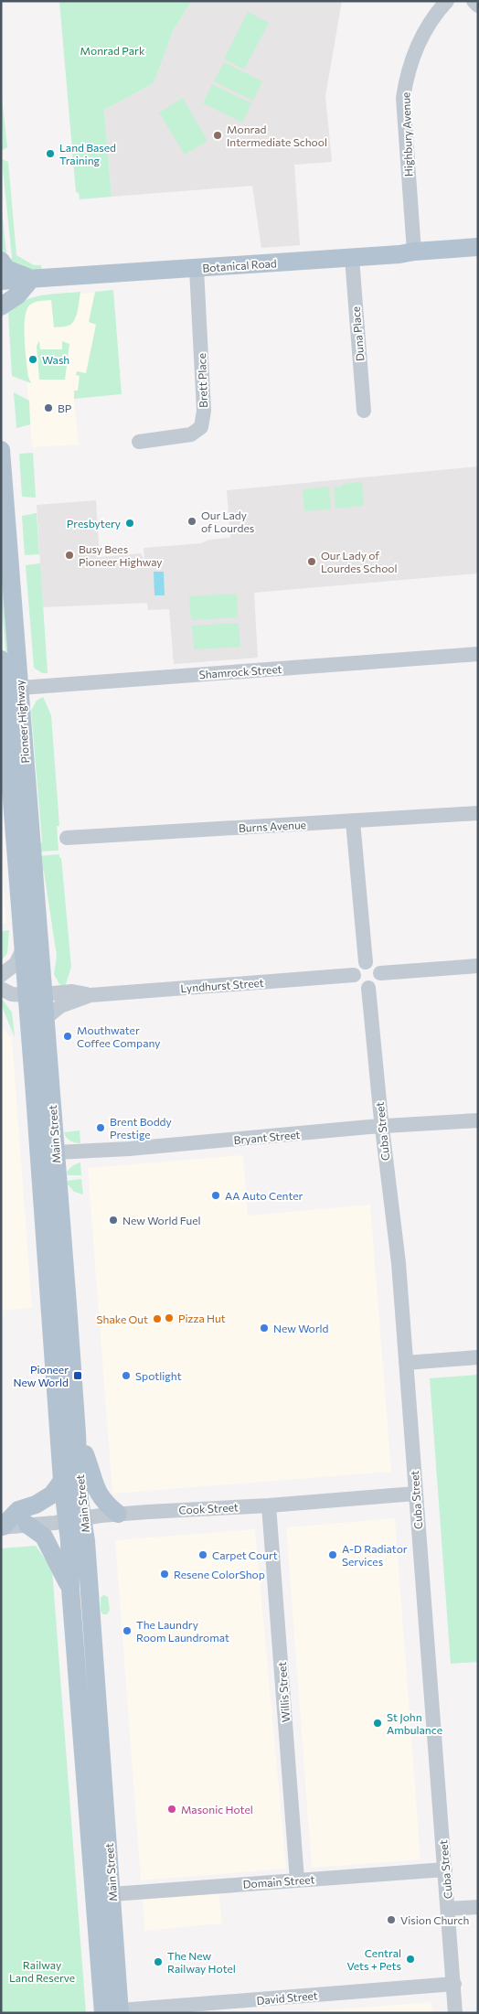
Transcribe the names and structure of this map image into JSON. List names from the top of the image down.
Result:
{
  "streets": {
    "main road": ["Botanical Road", "Pioneer Highway", "Main Street"],
    "street": [
      "Highbury Avenue",
      "Duna Place",
      "Brett Place",
      "Shamrock Street",
      "Burns Avenue",
      "Lyndhurst Street",
      "Cuba Street",
      "Bryant Street",
      "Cook Street",
      "Willis Street",
      "Domain Street",
      "David Street"
    ]
  },
  "crossings": [
    ["Highbury Avenue", "Botanical Road"],
    ["Botanical Road", "Duna Place"],
    ["Botanical Road", "Brett Place"],
    ["Shamrock Street", "Pioneer Highway"],
    ["Pioneer Highway", "Lyndhurst Street"],
    ["Pioneer Highway", "Main Street"],
    ["Lyndhurst Street", "Cuba Street"],
    ["Lyndhurst Street", "Main Street"],
    ["Cuba Street", "Bryant Street"],
    ["Cuba Street", "Cook Street"],
    ["Cuba Street", "Domain Street"],
    ["Cuba Street", "David Street"],
    ["Main Street", "Bryant Street"],
    ["Main Street", "Cook Street"],
    ["Main Street", "Domain Street"],
    ["Main Street", "David Street"],
    ["Cook Street", "Willis Street"],
    ["Willis Street", "Domain Street"]
  ],
  "parks": ["Monrad Park", "Railway Land Reserve"],
  "places": {
    "other": [
      "Monrad Intermediate School",
      "Land Based Training",
      "Wash",
      "BP",
      "Our Lady of Lourdes",
      "Presbytery",
      "Busy Bees Pioneer Highway",
      "Our Lady of Lourdes School",
      "Mouthwater Coffee Company",
      "Brent Boddy Prestige",
      "AA Auto Center",
      "New World Fuel",
      "Pizza Hut",
      "Shake Out",
      "New World",
      "Spotlight",
      "Carpet Court",
      "A-D Radiator Services",
      "Resene ColorShop",
      "The Laundry Room Laundromat",
      "St John Ambulance",
      "Masonic Hotel",
      "Vision Church",
      "Central Vets + Pets",
      "The New Railway Hotel"
    ],
    "transit": ["Pioneer New World"]
  }
}
